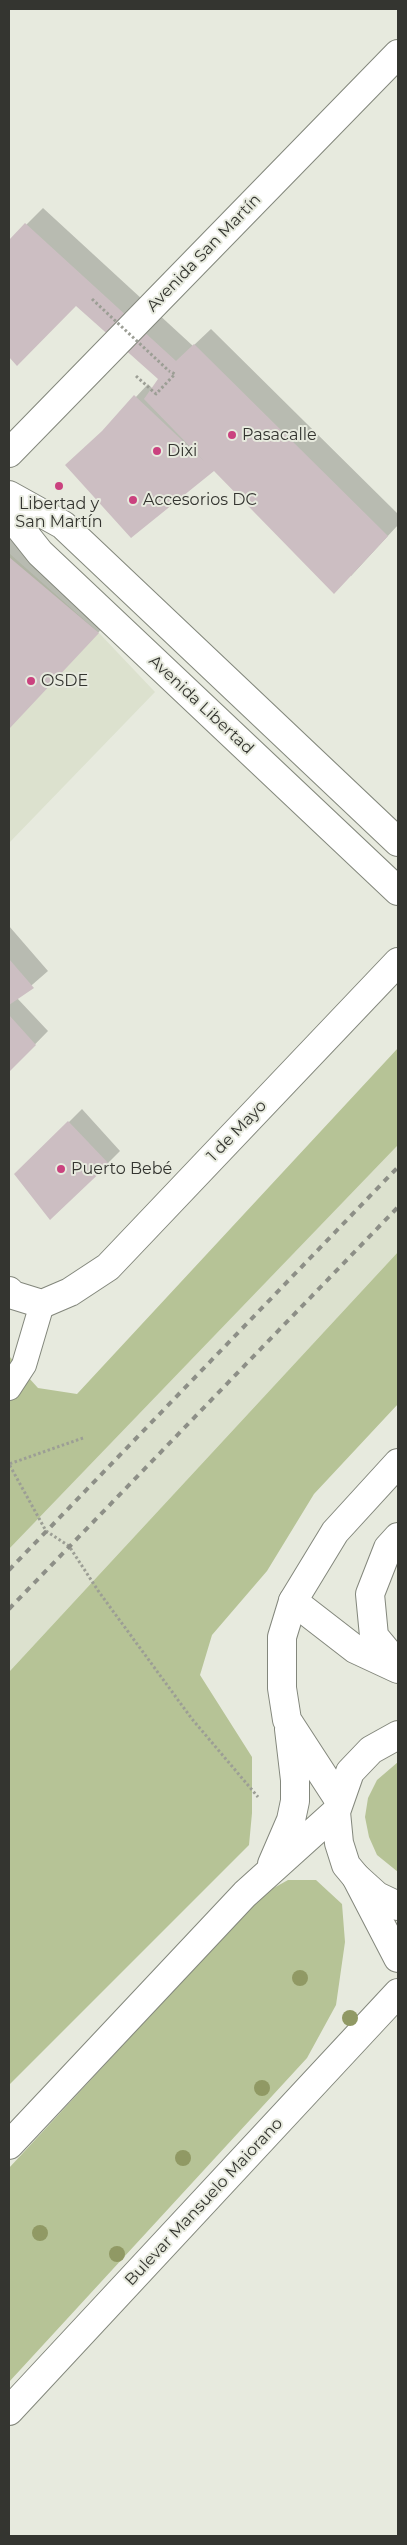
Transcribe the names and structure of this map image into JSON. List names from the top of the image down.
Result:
{
  "streets": {
    "street": [
      "Avenida San Martín",
      "Avenida Libertad",
      "1 de Mayo",
      "Bulevar Mansuelo Maiorano"
    ]
  },
  "places": [
    "Pasacalle",
    "Dixi",
    "Libertad y San Martín",
    "Accesorios DC",
    "OSDE",
    "Puerto Bebé"
  ]
}
